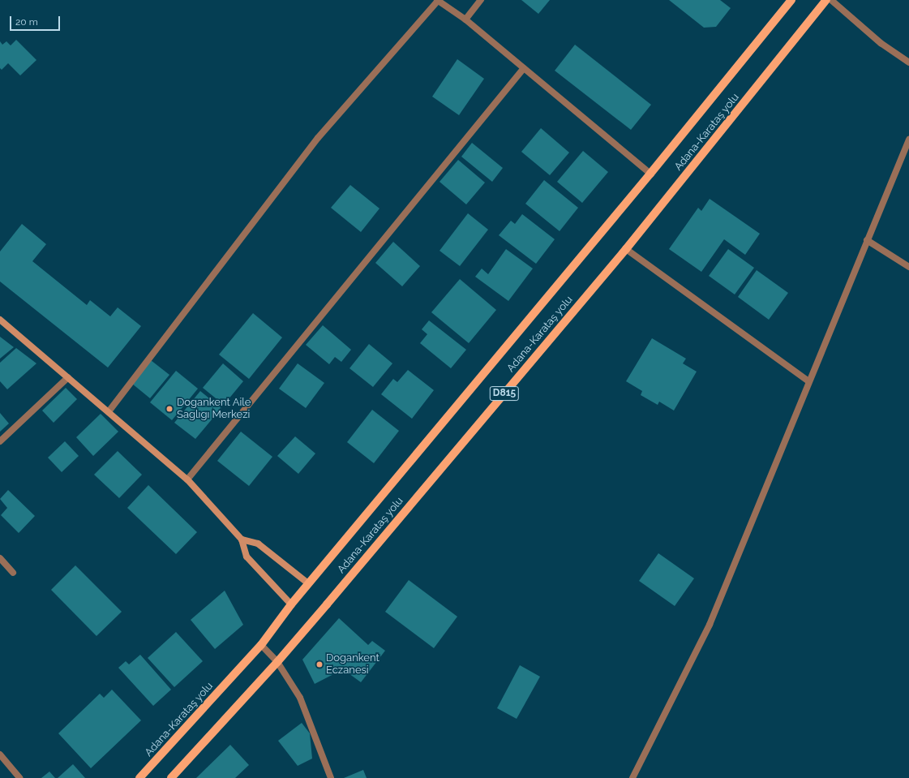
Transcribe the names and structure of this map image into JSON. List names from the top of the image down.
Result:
{
  "streets": {
    "main road": ["Adana-Karataş yolu", "D815"]
  },
  "places": ["Dogankent Aile Saglıgı Merkezi", "Dogankent Eczanesi"],
  "scale_bar": "20 m"
}
